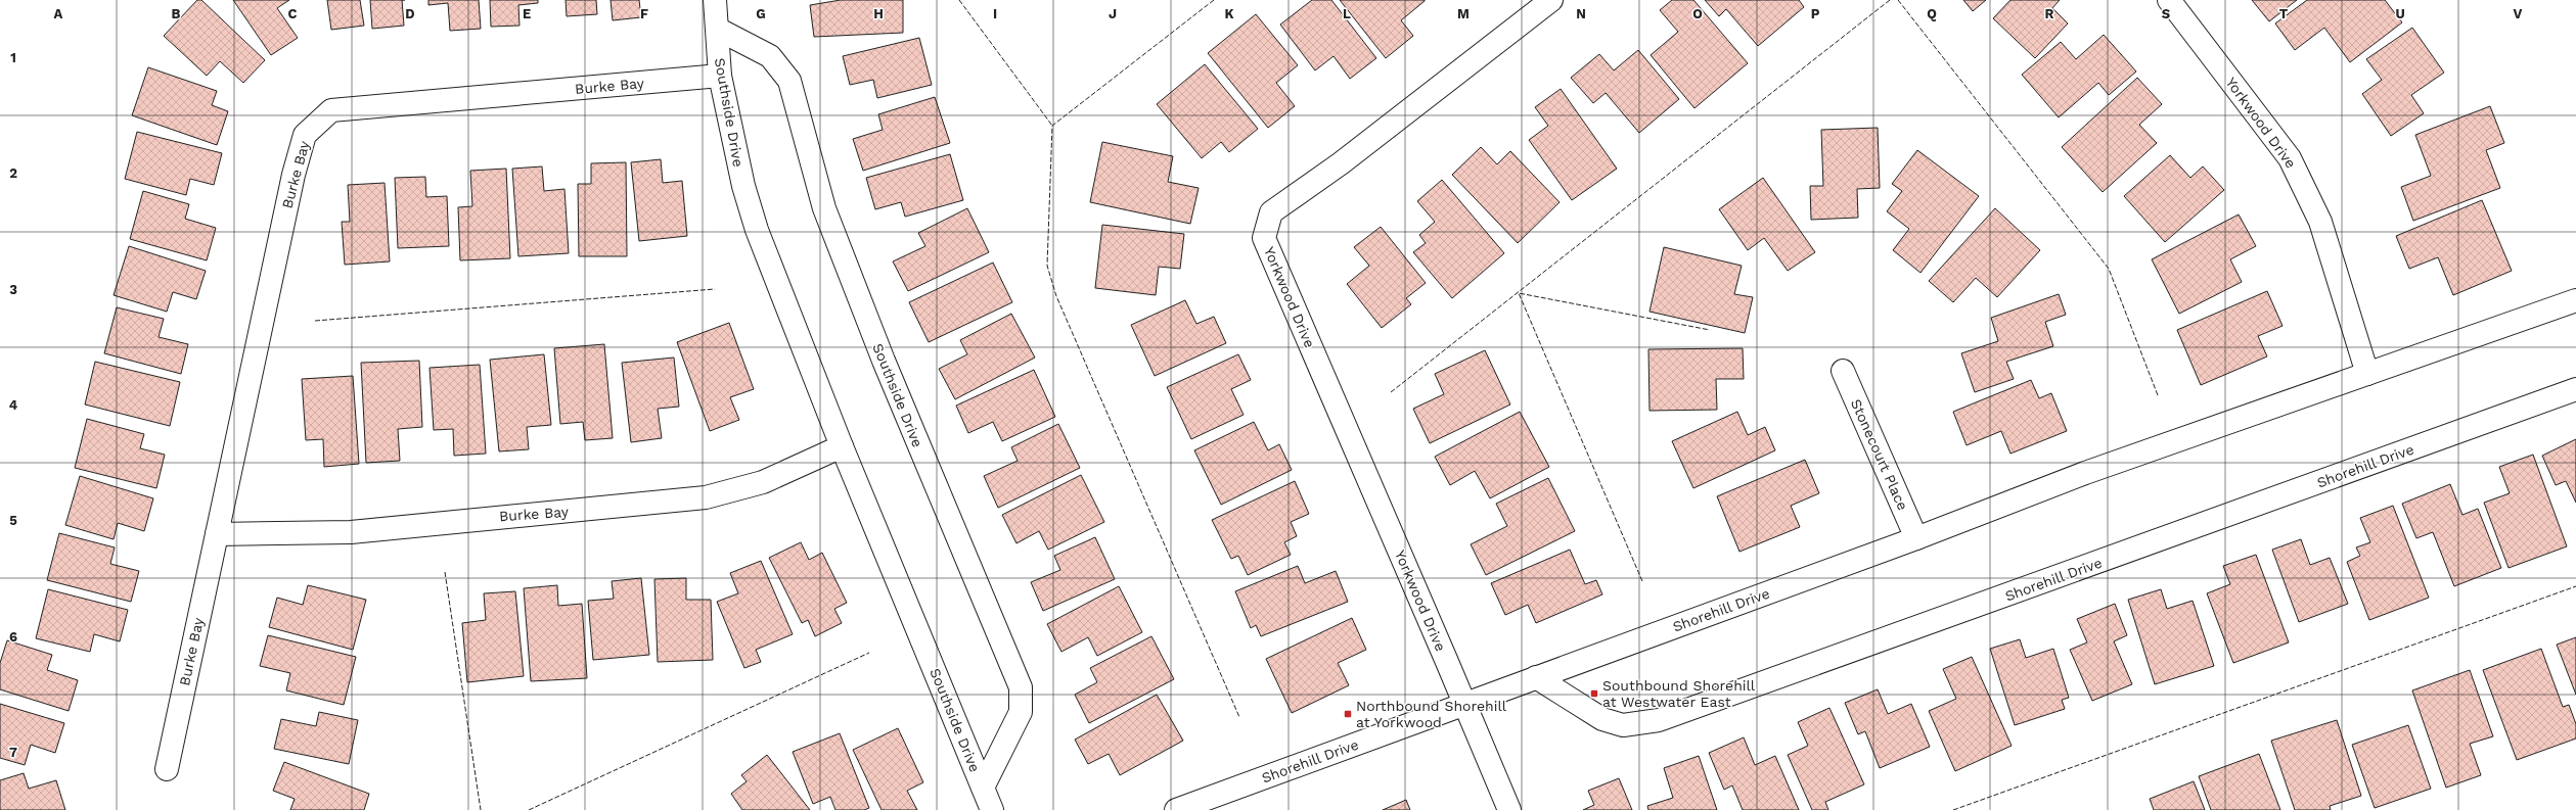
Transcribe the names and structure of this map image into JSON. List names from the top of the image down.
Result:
{
  "streets": {
    "street": [
      "Burke Bay",
      "Southside Drive",
      "Yorkwood Drive",
      "Stonecourt Place",
      "Shorehill Drive"
    ]
  },
  "crossings": [
    ["Burke Bay", "Southside Drive"],
    ["Yorkwood Drive", "Shorehill Drive"],
    ["Stonecourt Place", "Shorehill Drive"]
  ],
  "places": {
    "transit": ["Southbound Shorehill at Westwater East", "Northbound Shorehill at Yorkwood"]
  },
  "grid": {
    "columns": [
      "A",
      "B",
      "C",
      "D",
      "E",
      "F",
      "G",
      "H",
      "I",
      "J",
      "K",
      "L",
      "M",
      "N",
      "O",
      "P",
      "Q",
      "R",
      "S",
      "T",
      "U",
      "V"
    ],
    "rows": [
      "1",
      "2",
      "3",
      "4",
      "5",
      "6",
      "7"
    ]
  }
}
